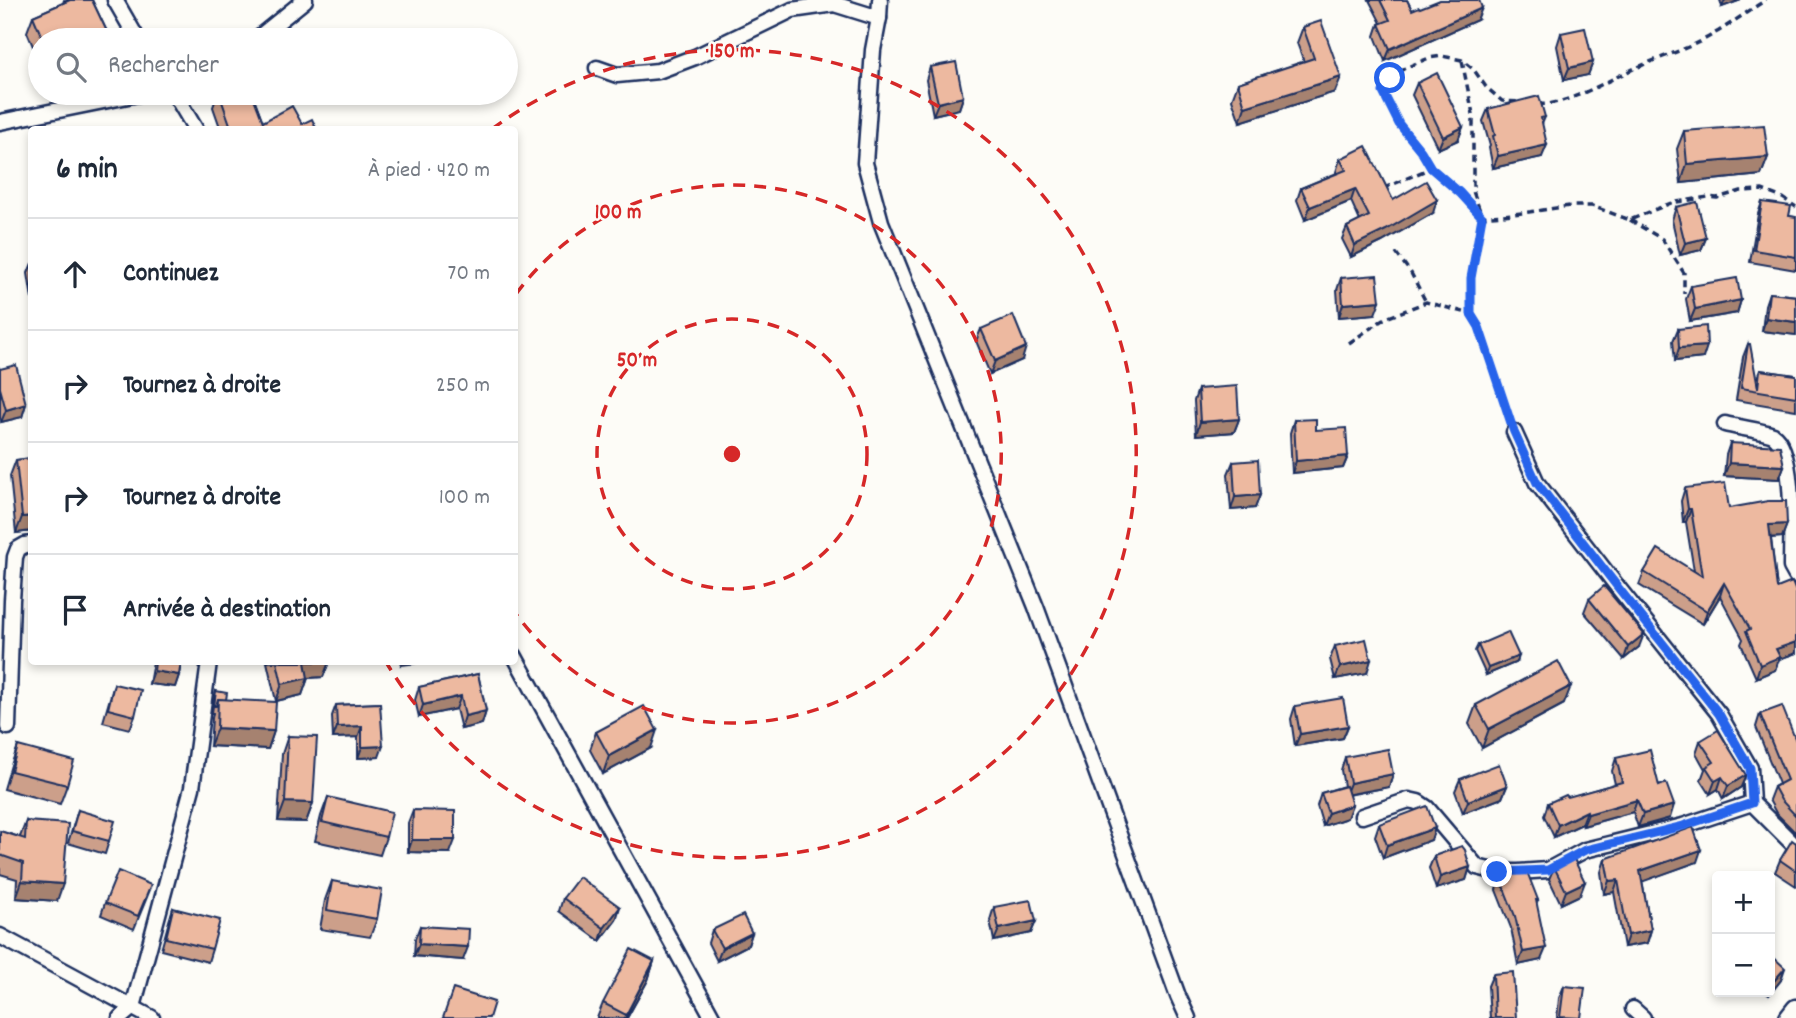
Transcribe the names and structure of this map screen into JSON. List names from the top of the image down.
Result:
{
  "page": {
    "search": "Rechercher",
    "heading": ["6 min", "À pied · 420 m"],
    "list": [
      ["Continuez", "70 m"],
      ["Tournez à droite", "250 m"],
      ["Tournez à droite", "100 m"],
      "Arrivée à destination"
    ],
    "map_buttons": ["+", "−"]
  },
  "rings": ["150 m", "100 m", "50 m"]
}
